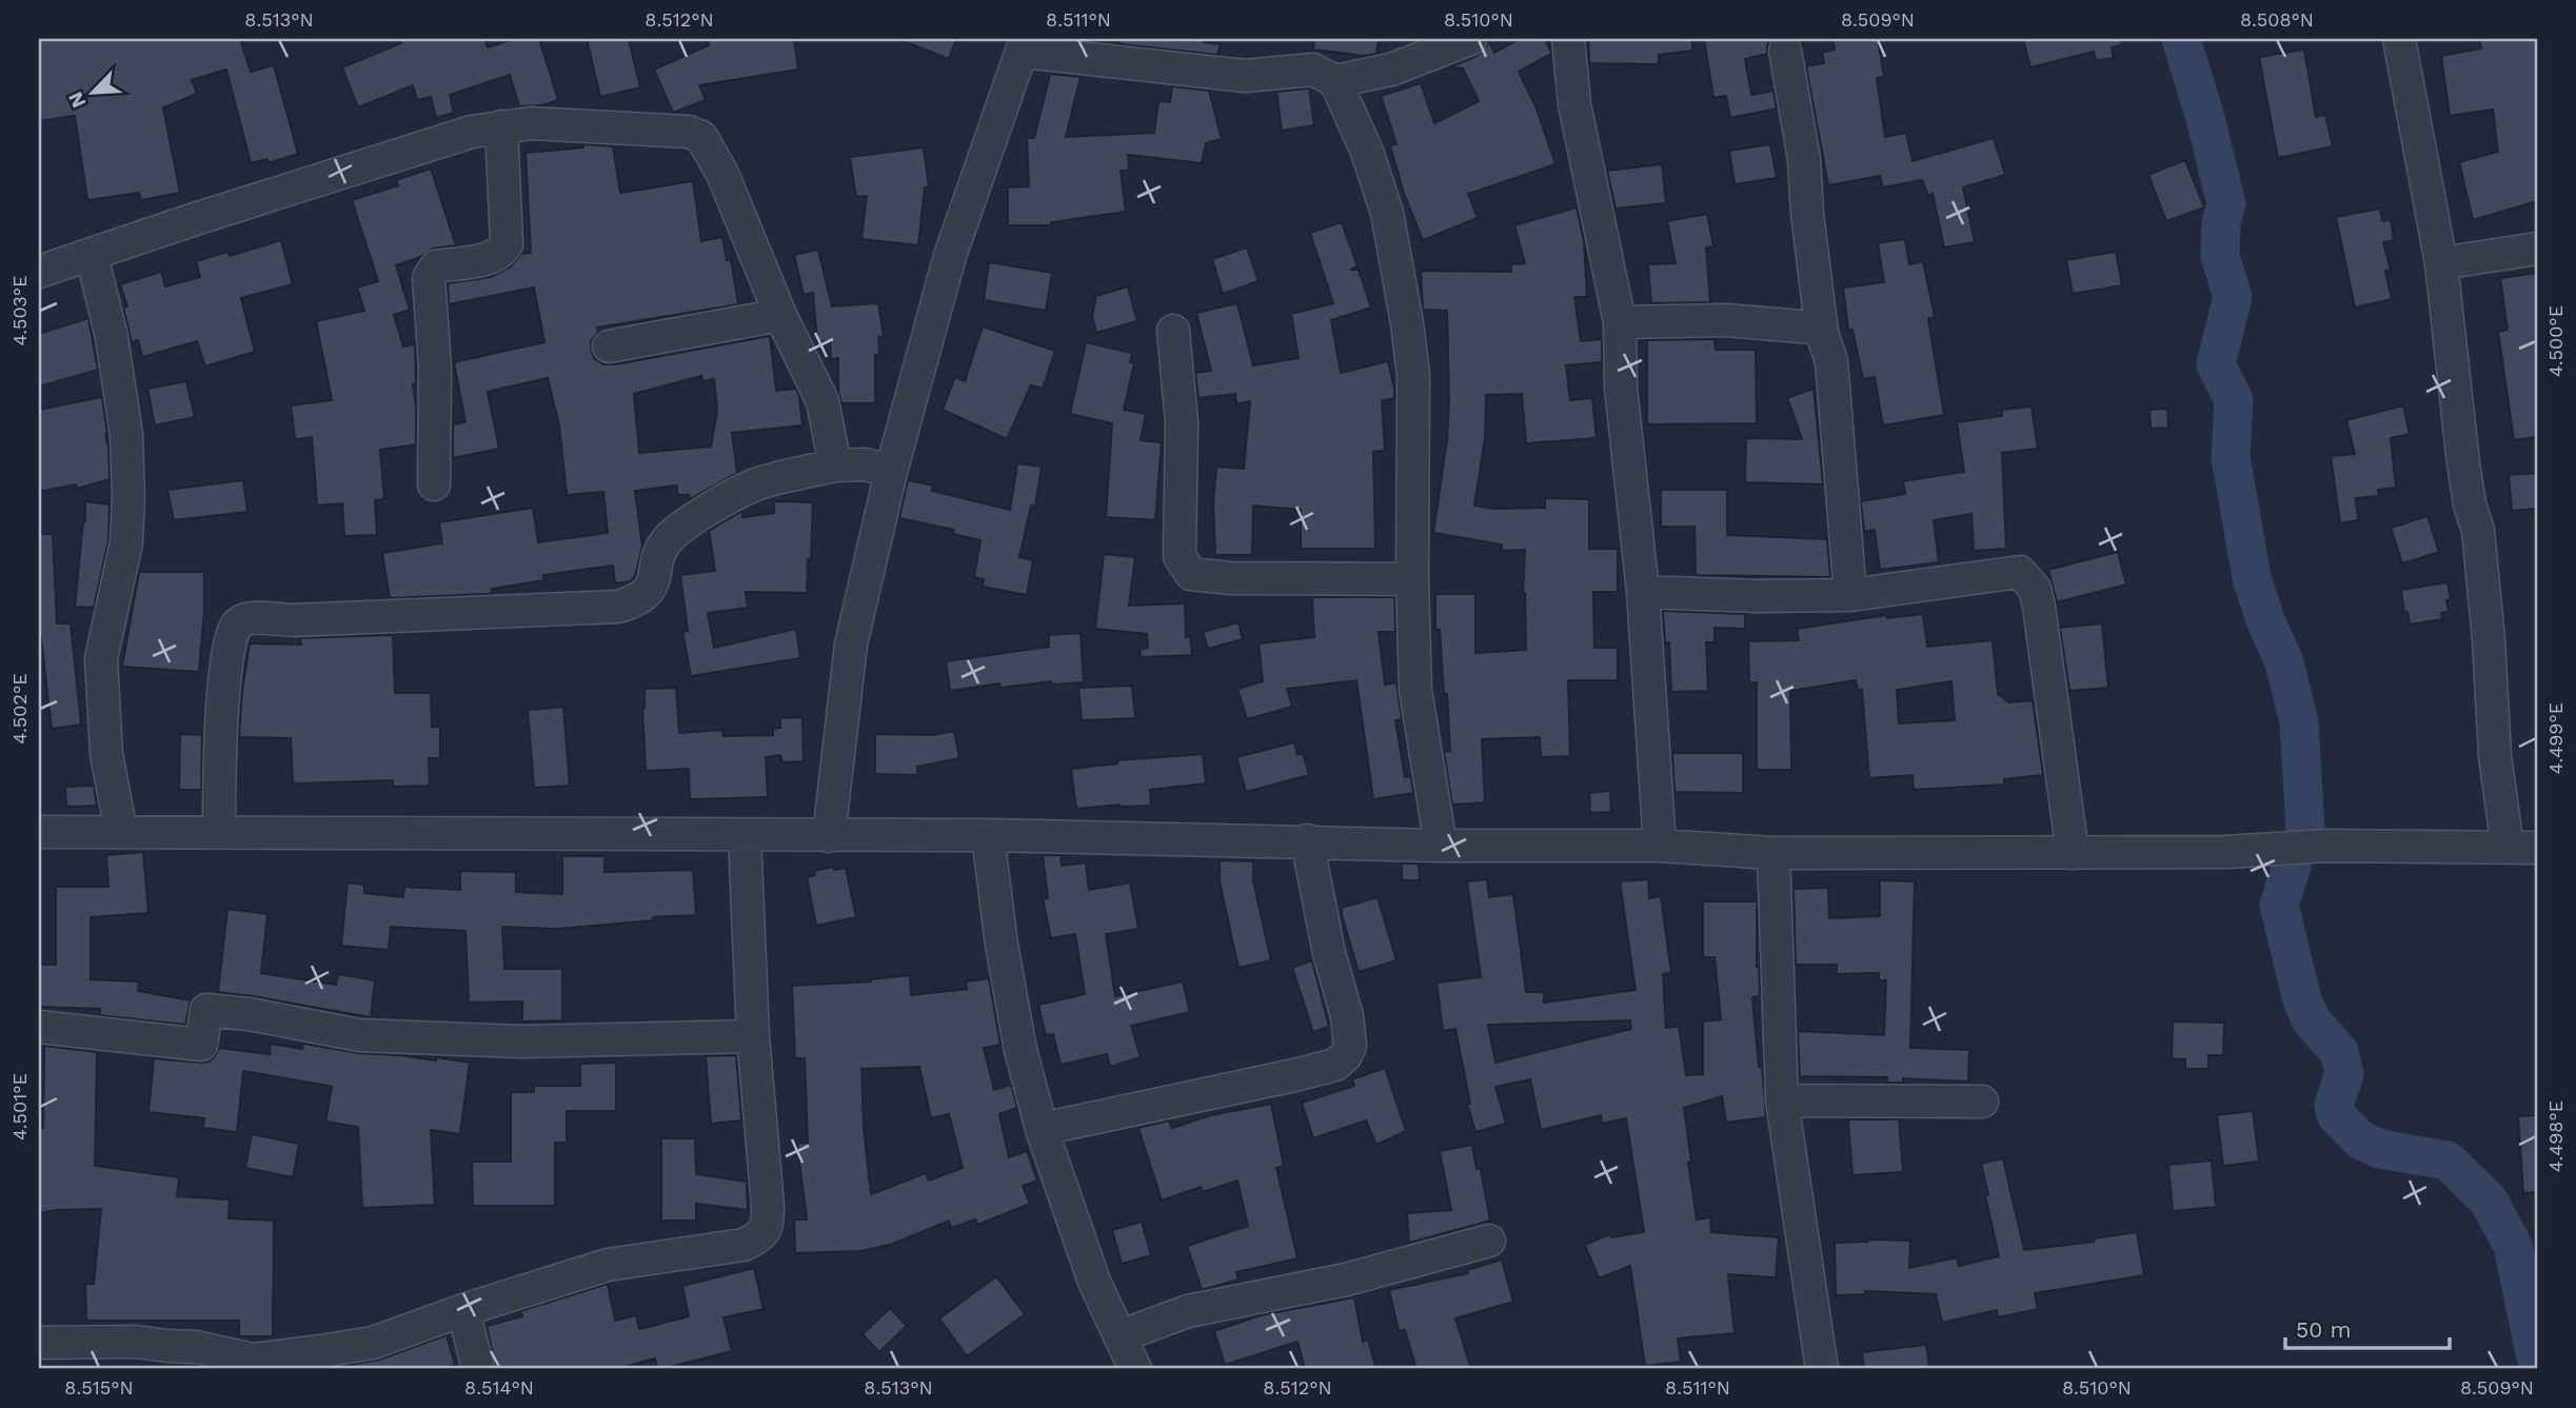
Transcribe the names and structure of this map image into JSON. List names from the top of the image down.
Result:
{
  "scale_bar": "50 m",
  "north": "bottom left",
  "coordinates": [
    "8.513°N",
    "8.512°N",
    "8.511°N",
    "8.510°N",
    "8.509°N",
    "8.508°N",
    "4.503°E",
    "4.500°E",
    "4.502°E",
    "4.499°E",
    "4.501°E",
    "4.498°E",
    "8.515°N",
    "8.514°N"
  ]
}
